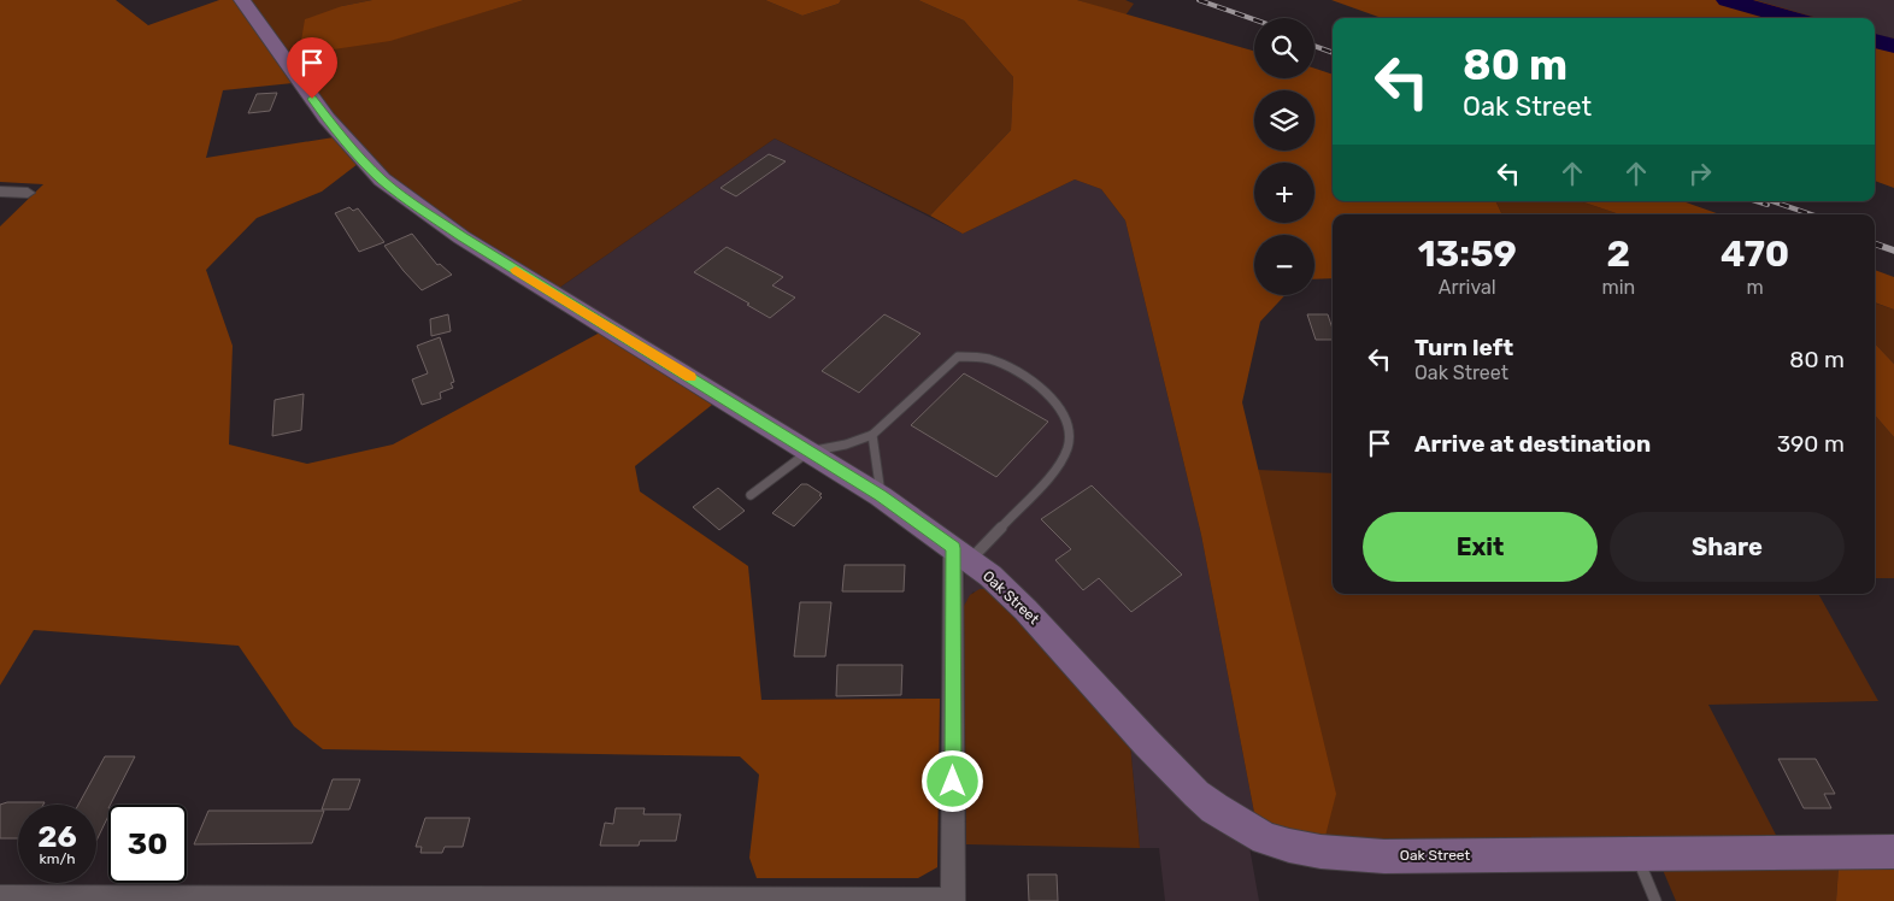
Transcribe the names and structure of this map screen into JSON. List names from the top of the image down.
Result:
{
  "streets": {
    "street": ["Oak Street"]
  },
  "page": {
    "map_buttons": ["+", "−"],
    "turn": ["80 m", "Oak Street"],
    "eta": [
      "13:59",
      "Arrival",
      "2",
      "min",
      "470",
      "m"
    ],
    "list": [
      {
        "name": "Turn left",
        "note": "Oak Street",
        "value": "80 m"
      },
      {
        "name": "Arrive at destination",
        "value": "390 m"
      }
    ],
    "buttons": ["Exit", "Share"],
    "speed": "26 km/h",
    "limit": "30"
  }
}
